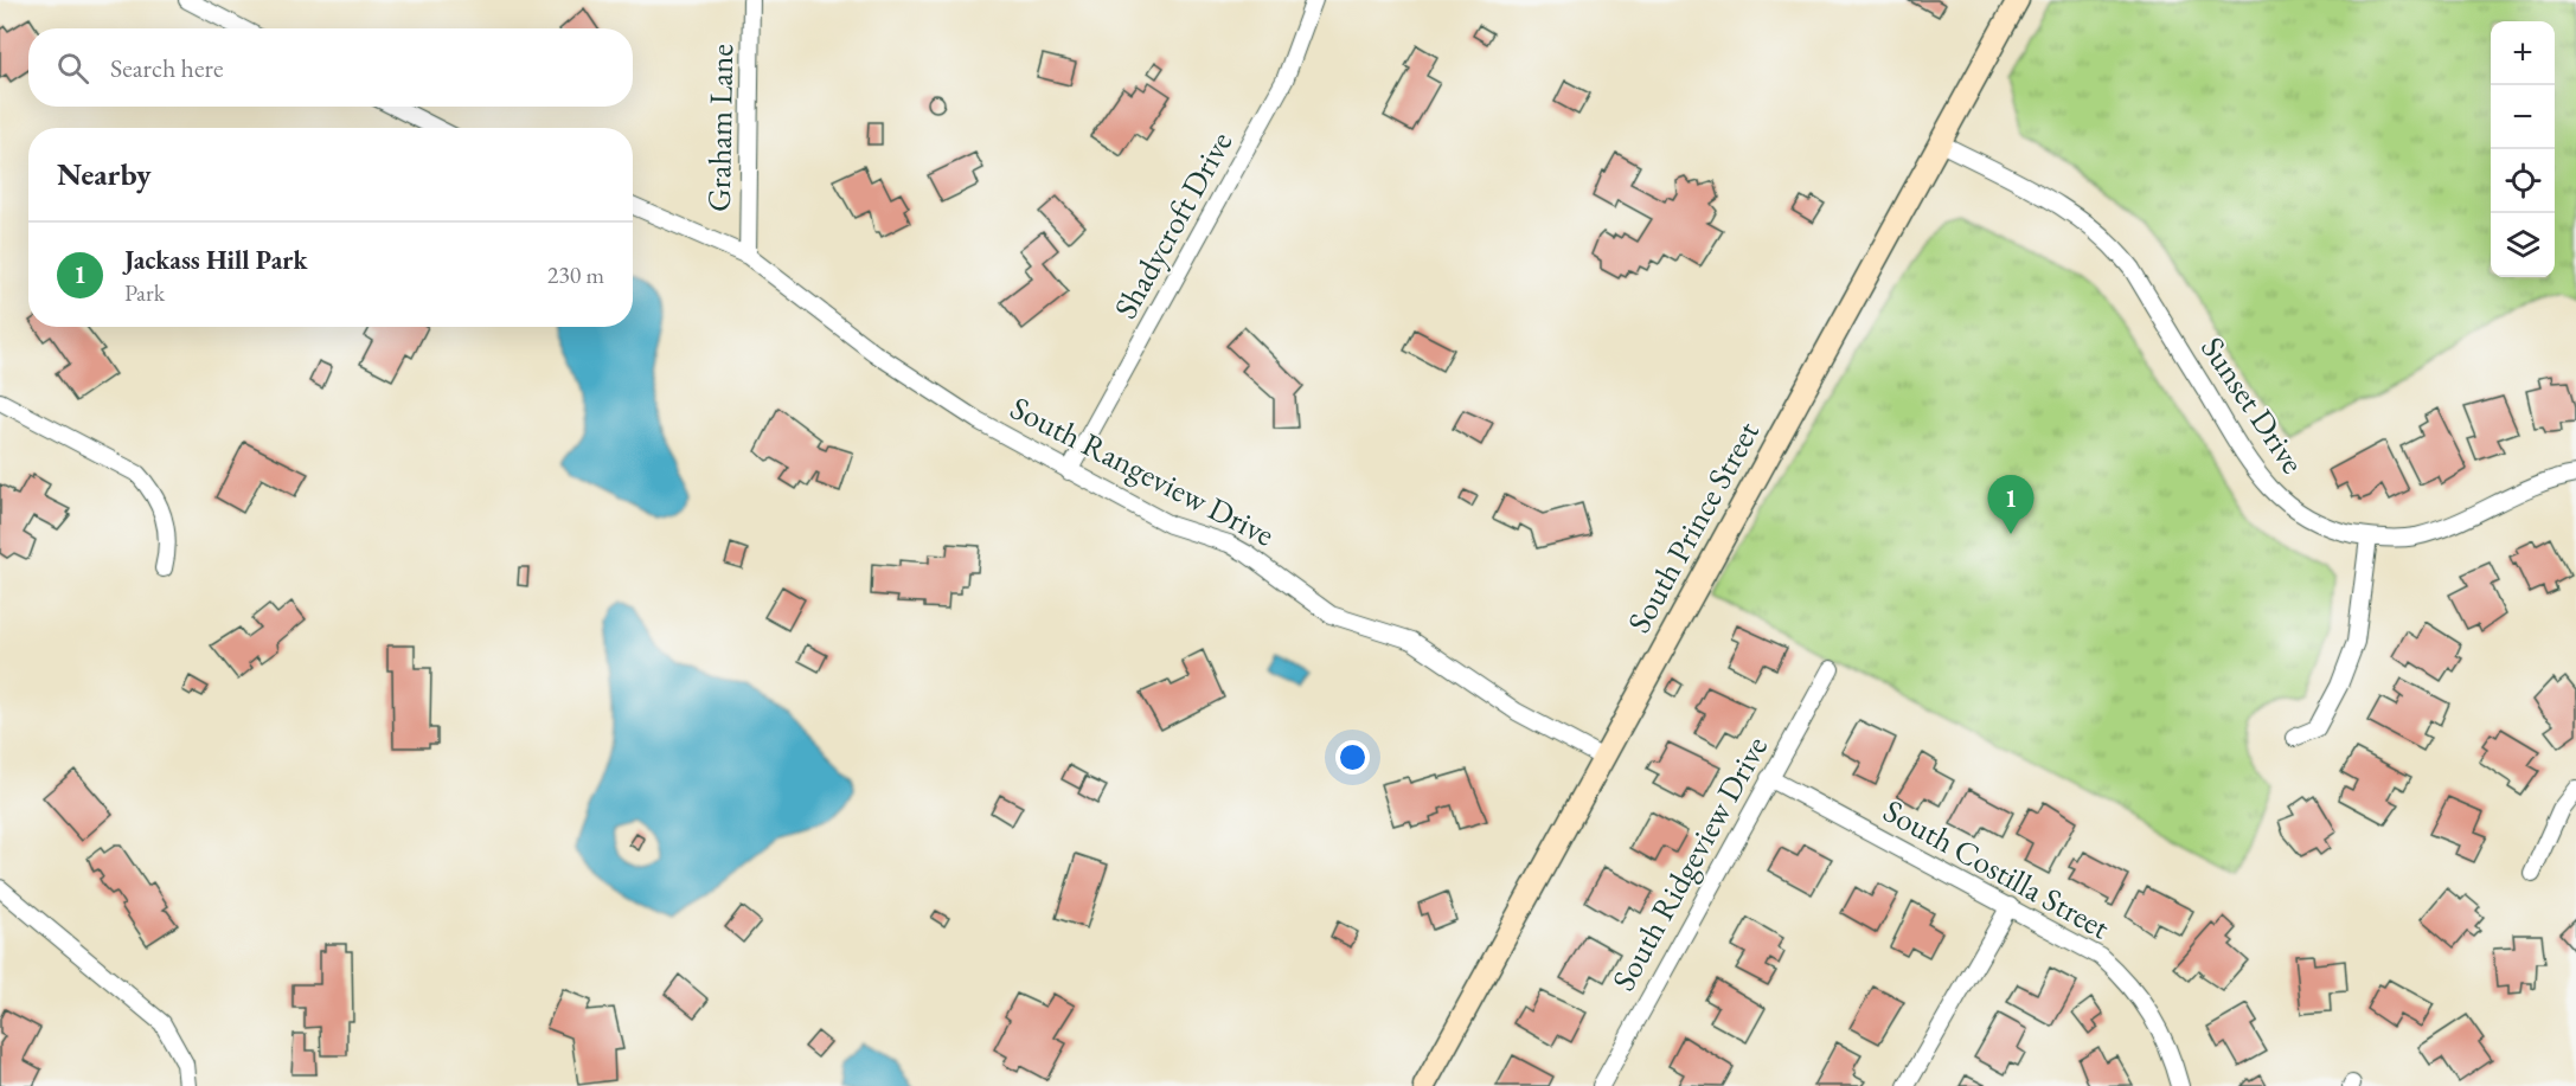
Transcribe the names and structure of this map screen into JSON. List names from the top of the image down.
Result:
{
  "streets": {
    "street": [
      "Graham Lane",
      "Shadycroft Drive",
      "Sunset Drive",
      "South Rangeview Drive",
      "South Prince Street",
      "South Ridgeview Drive",
      "South Costilla Street"
    ]
  },
  "crossings": [
    ["Graham Lane", "South Rangeview Drive"],
    ["Shadycroft Drive", "South Rangeview Drive"],
    ["Sunset Drive", "South Prince Street"],
    ["South Rangeview Drive", "South Prince Street"],
    ["South Ridgeview Drive", "South Costilla Street"]
  ],
  "page": {
    "map_buttons": ["+", "−"],
    "search": "Search here",
    "heading": "Nearby",
    "list": [
      {
        "mark": "1",
        "name": "Jackass Hill Park",
        "note": "Park",
        "value": "230 m"
      }
    ],
    "pins": "1"
  }
}
